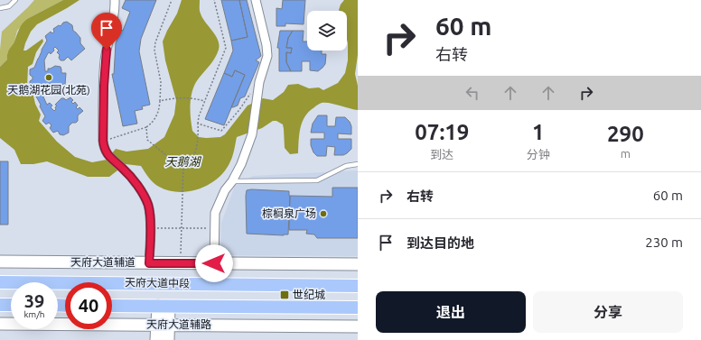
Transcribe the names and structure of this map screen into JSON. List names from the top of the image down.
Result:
{
  "streets": {
    "main road": ["天府大道中段"],
    "street": ["天府大道辅道", "天府大道辅路"]
  },
  "water": ["天鹅湖"],
  "places": {
    "other": ["天鹅湖花园(北苑)", "棕榈泉广场"],
    "transit": ["世纪城"]
  },
  "page": {
    "turn": ["60 m", "右转"],
    "eta": [
      "07:19",
      "到达",
      "1",
      "分钟",
      "290",
      "m"
    ],
    "list": [
      {
        "name": "右转",
        "value": "60 m"
      },
      {
        "name": "到达目的地",
        "value": "230 m"
      }
    ],
    "speed": "39 km/h",
    "limit": "40",
    "buttons": ["退出", "分享"]
  }
}
